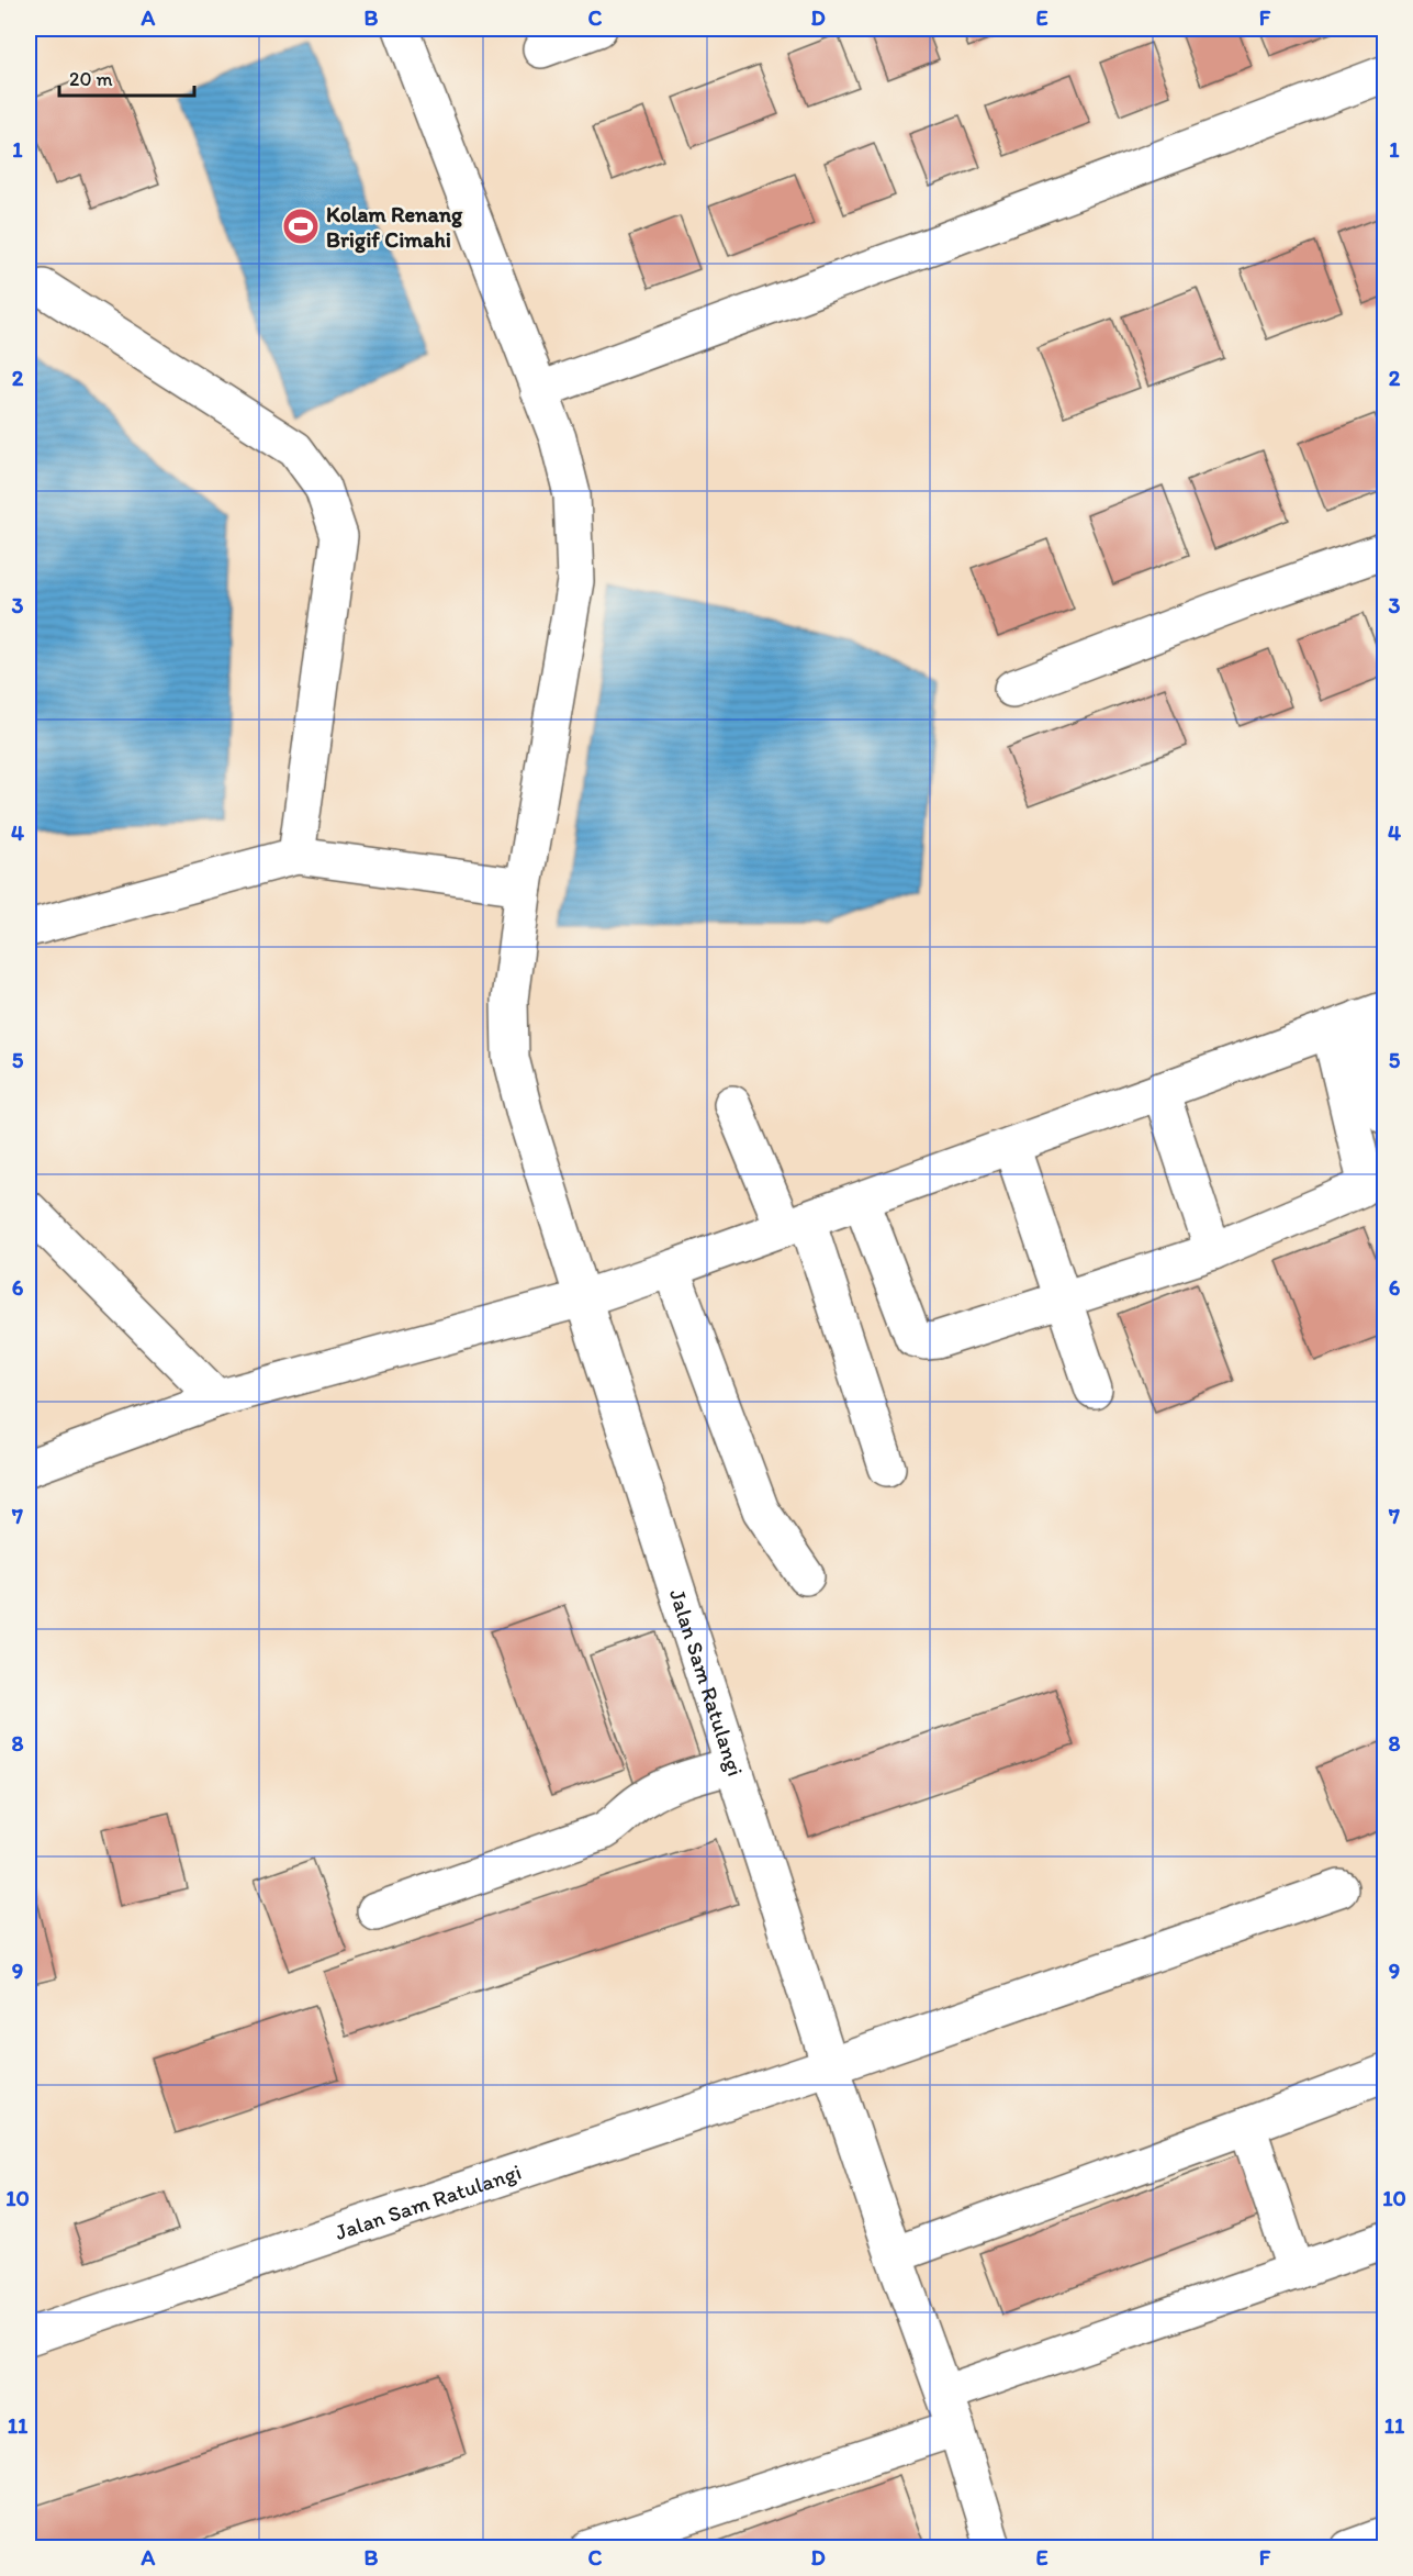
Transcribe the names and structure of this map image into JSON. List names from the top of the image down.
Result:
{
  "streets": {
    "street": ["Jalan Sam Ratulangi"]
  },
  "places": {
    "sports": ["Kolam Renang Brigif Cimahi"]
  },
  "scale_bar": "20 m",
  "grid": {
    "columns": [
      "A",
      "B",
      "C",
      "D",
      "E",
      "F"
    ],
    "rows": [
      "1",
      "2",
      "3",
      "4",
      "5",
      "6",
      "7",
      "8",
      "9",
      "10",
      "11"
    ]
  }
}
